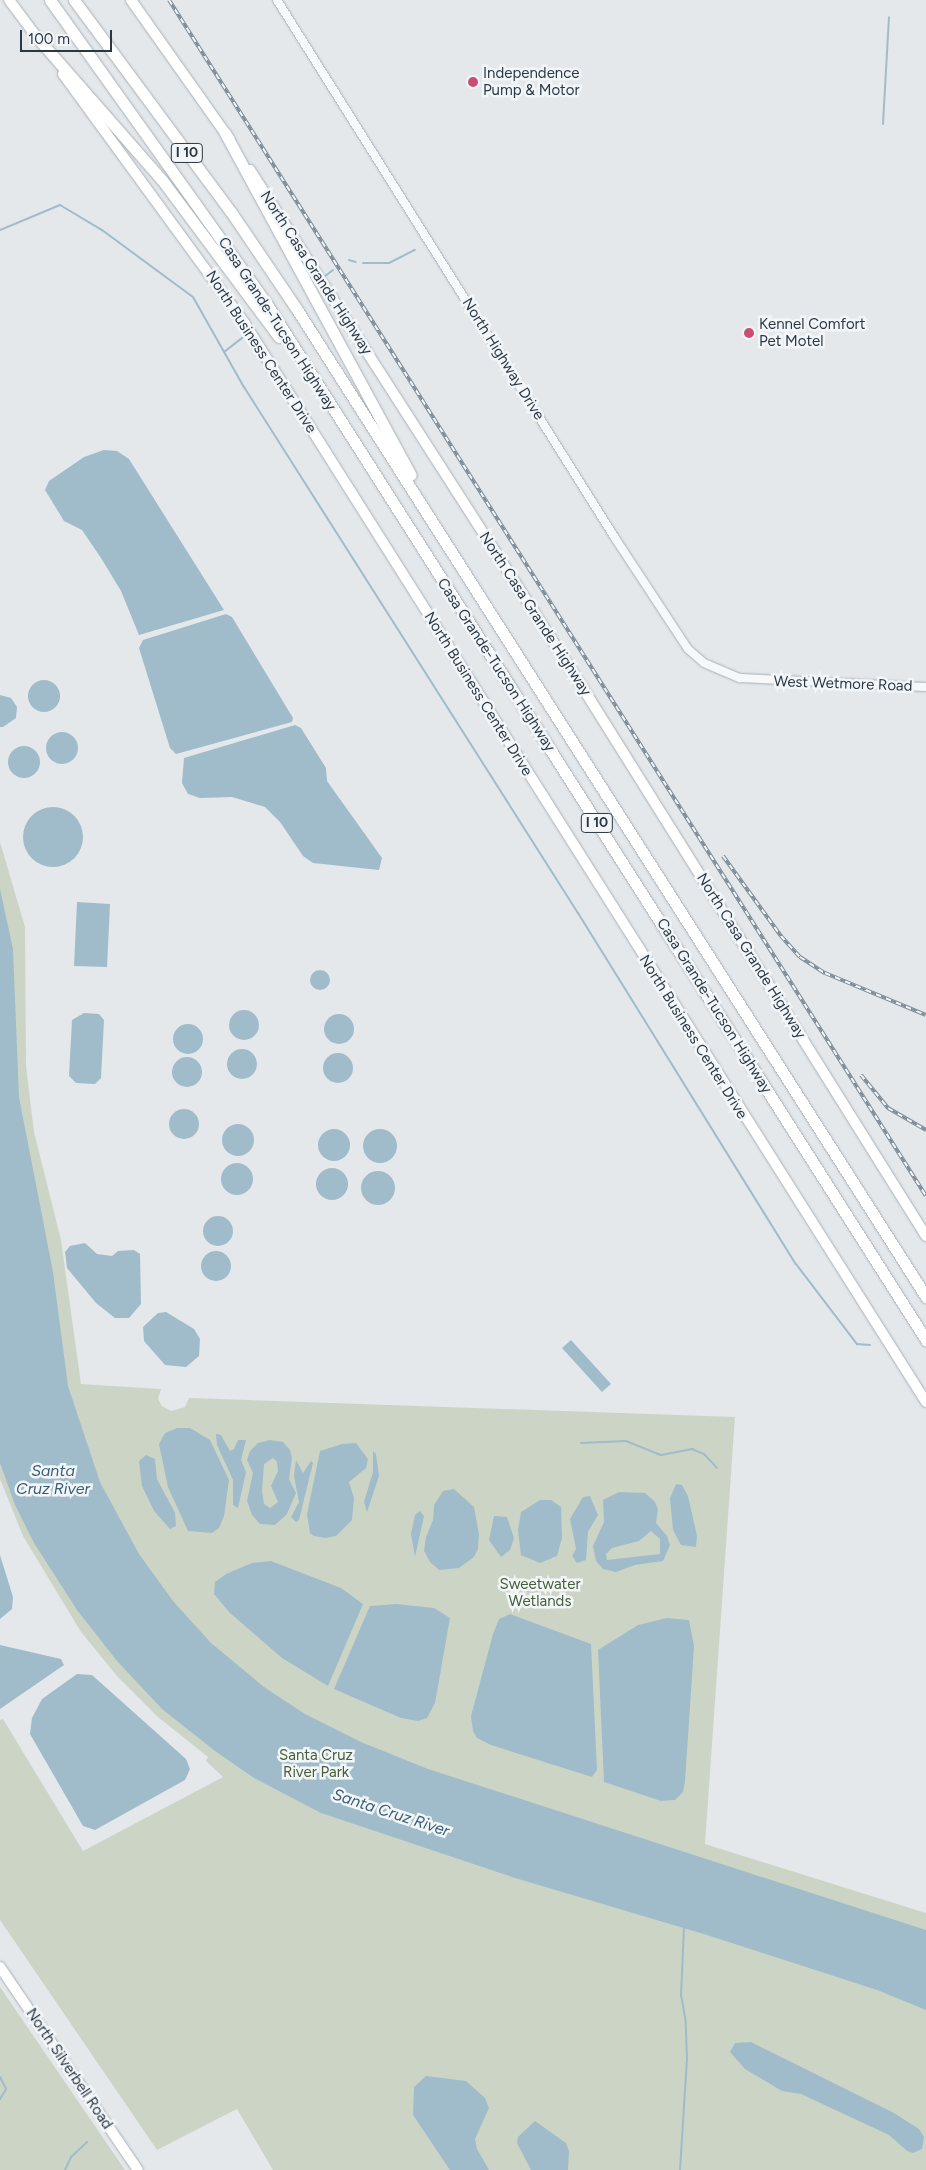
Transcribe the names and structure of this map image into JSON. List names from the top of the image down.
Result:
{
  "streets": {
    "highway": ["I 10", "Casa Grande-Tucson Highway"],
    "main road": ["North Casa Grande Highway", "North Business Center Drive", "North Silverbell Road"],
    "street": ["North Highway Drive", "West Wetmore Road"]
  },
  "crossings": [
    ["North Highway Drive", "West Wetmore Road"]
  ],
  "water": ["Santa Cruz River"],
  "parks": ["Sweetwater Wetlands", "Santa Cruz River Park"],
  "places": ["Independence Pump & Motor", "Kennel Comfort Pet Motel"],
  "scale_bar": "100 m"
}
